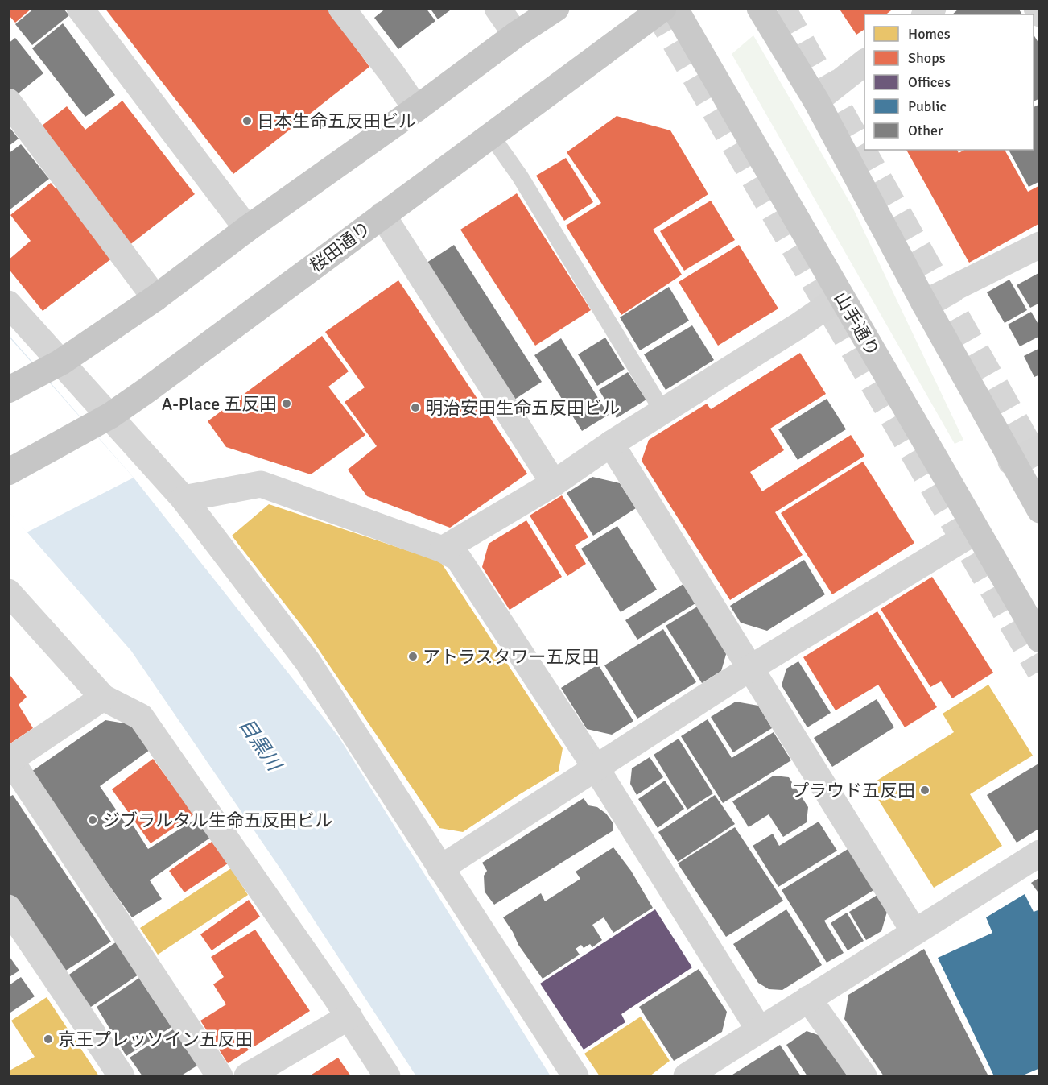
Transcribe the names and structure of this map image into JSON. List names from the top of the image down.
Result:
{
  "streets": {
    "highway": ["桜田通り"],
    "main road": ["山手通り"]
  },
  "water": ["目黒川"],
  "places": [
    "日本生命五反田ビル",
    "A-Place 五反田",
    "明治安田生命五反田ビル",
    "アトラスタワー五反田",
    "プラウド五反田",
    "ジブラルタル生命五反田ビル",
    "京王プレッソイン五反田"
  ],
  "legend": [
    "Homes",
    "Shops",
    "Offices",
    "Public",
    "Other"
  ]
}
